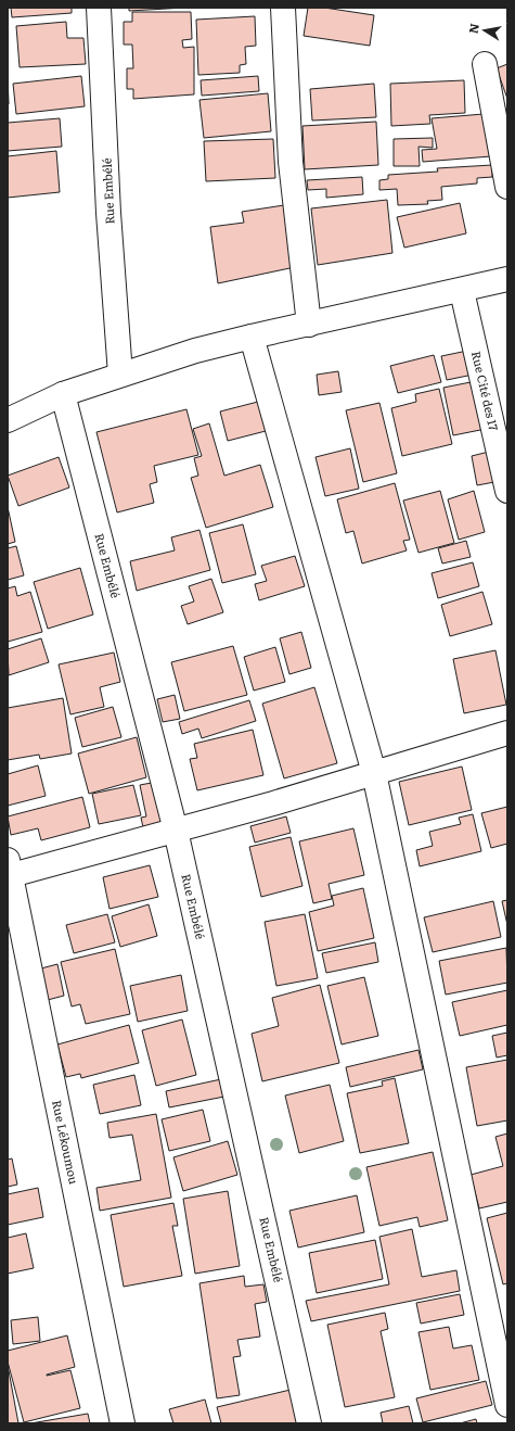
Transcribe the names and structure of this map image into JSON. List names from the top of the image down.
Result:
{
  "streets": {
    "main road": ["Rue Embélé", "Rue Cité des 17", "Rue Lékoumou"]
  },
  "north": "left"
}
